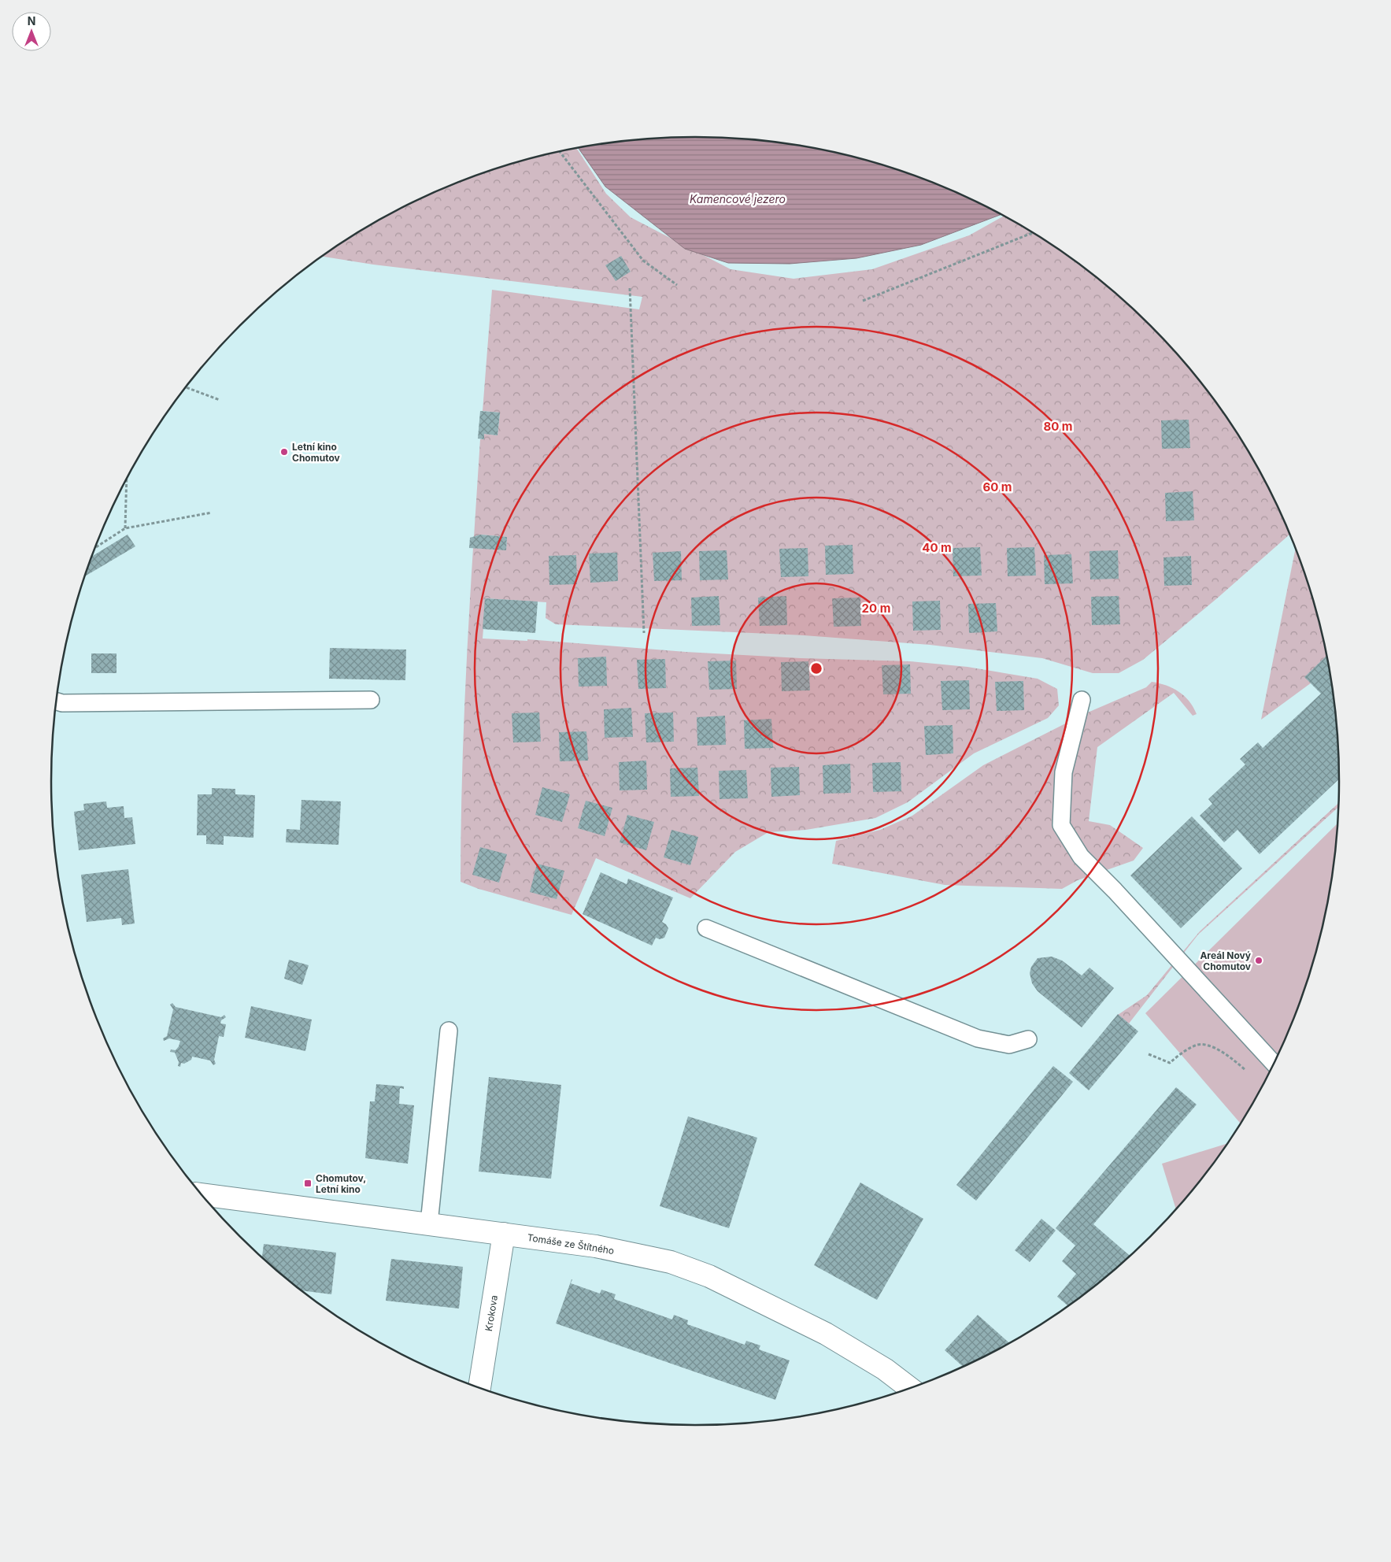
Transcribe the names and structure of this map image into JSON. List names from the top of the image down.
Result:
{
  "streets": {
    "street": ["Tomáše ze Štítného", "Krokova"]
  },
  "crossings": [
    ["Tomáše ze Štítného", "Krokova"]
  ],
  "water": ["Kamencové jezero"],
  "places": {
    "other": ["Letní kino Chomutov", "Areál Nový Chomutov"],
    "transit": ["Chomutov, Letní kino"]
  },
  "north": "top",
  "rings": [
    "80 m",
    "60 m",
    "40 m",
    "20 m"
  ]
}
